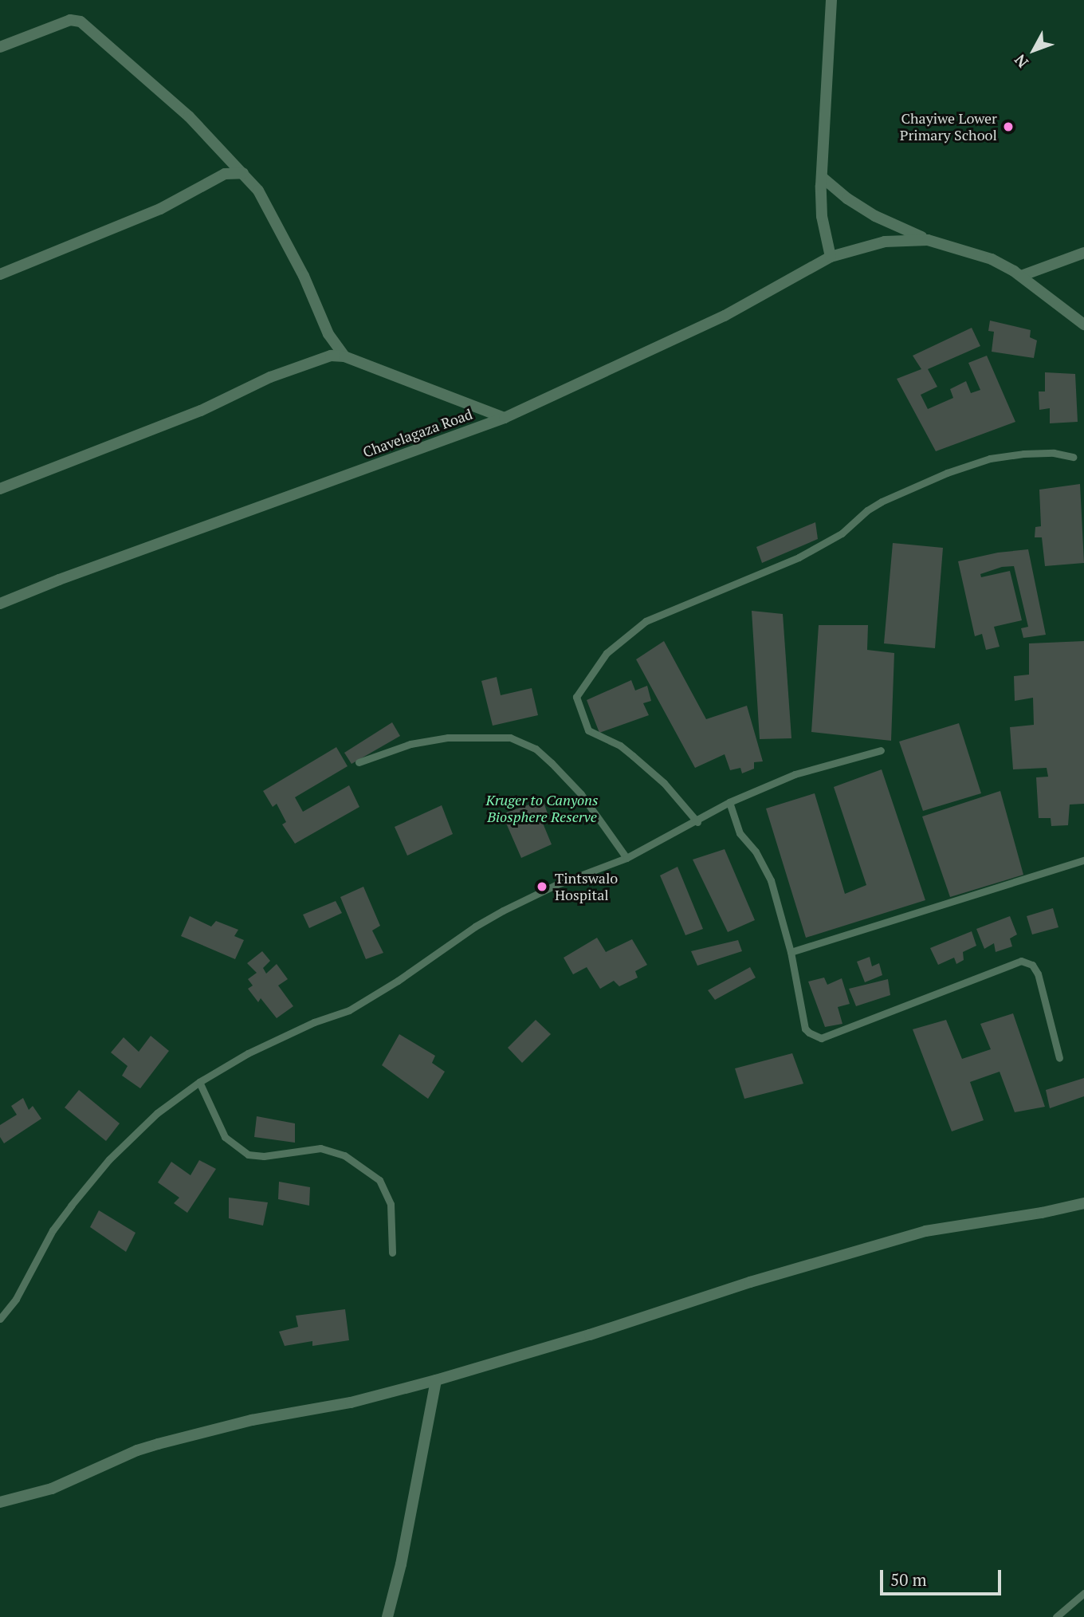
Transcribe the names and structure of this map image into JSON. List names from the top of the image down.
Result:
{
  "streets": {
    "street": ["Chavelagaza Road"]
  },
  "parks": ["Kruger to Canyons Biosphere Reserve"],
  "places": ["Chayiwe Lower Primary School", "Tintswalo Hospital"],
  "scale_bar": "50 m",
  "north": "bottom left"
}
